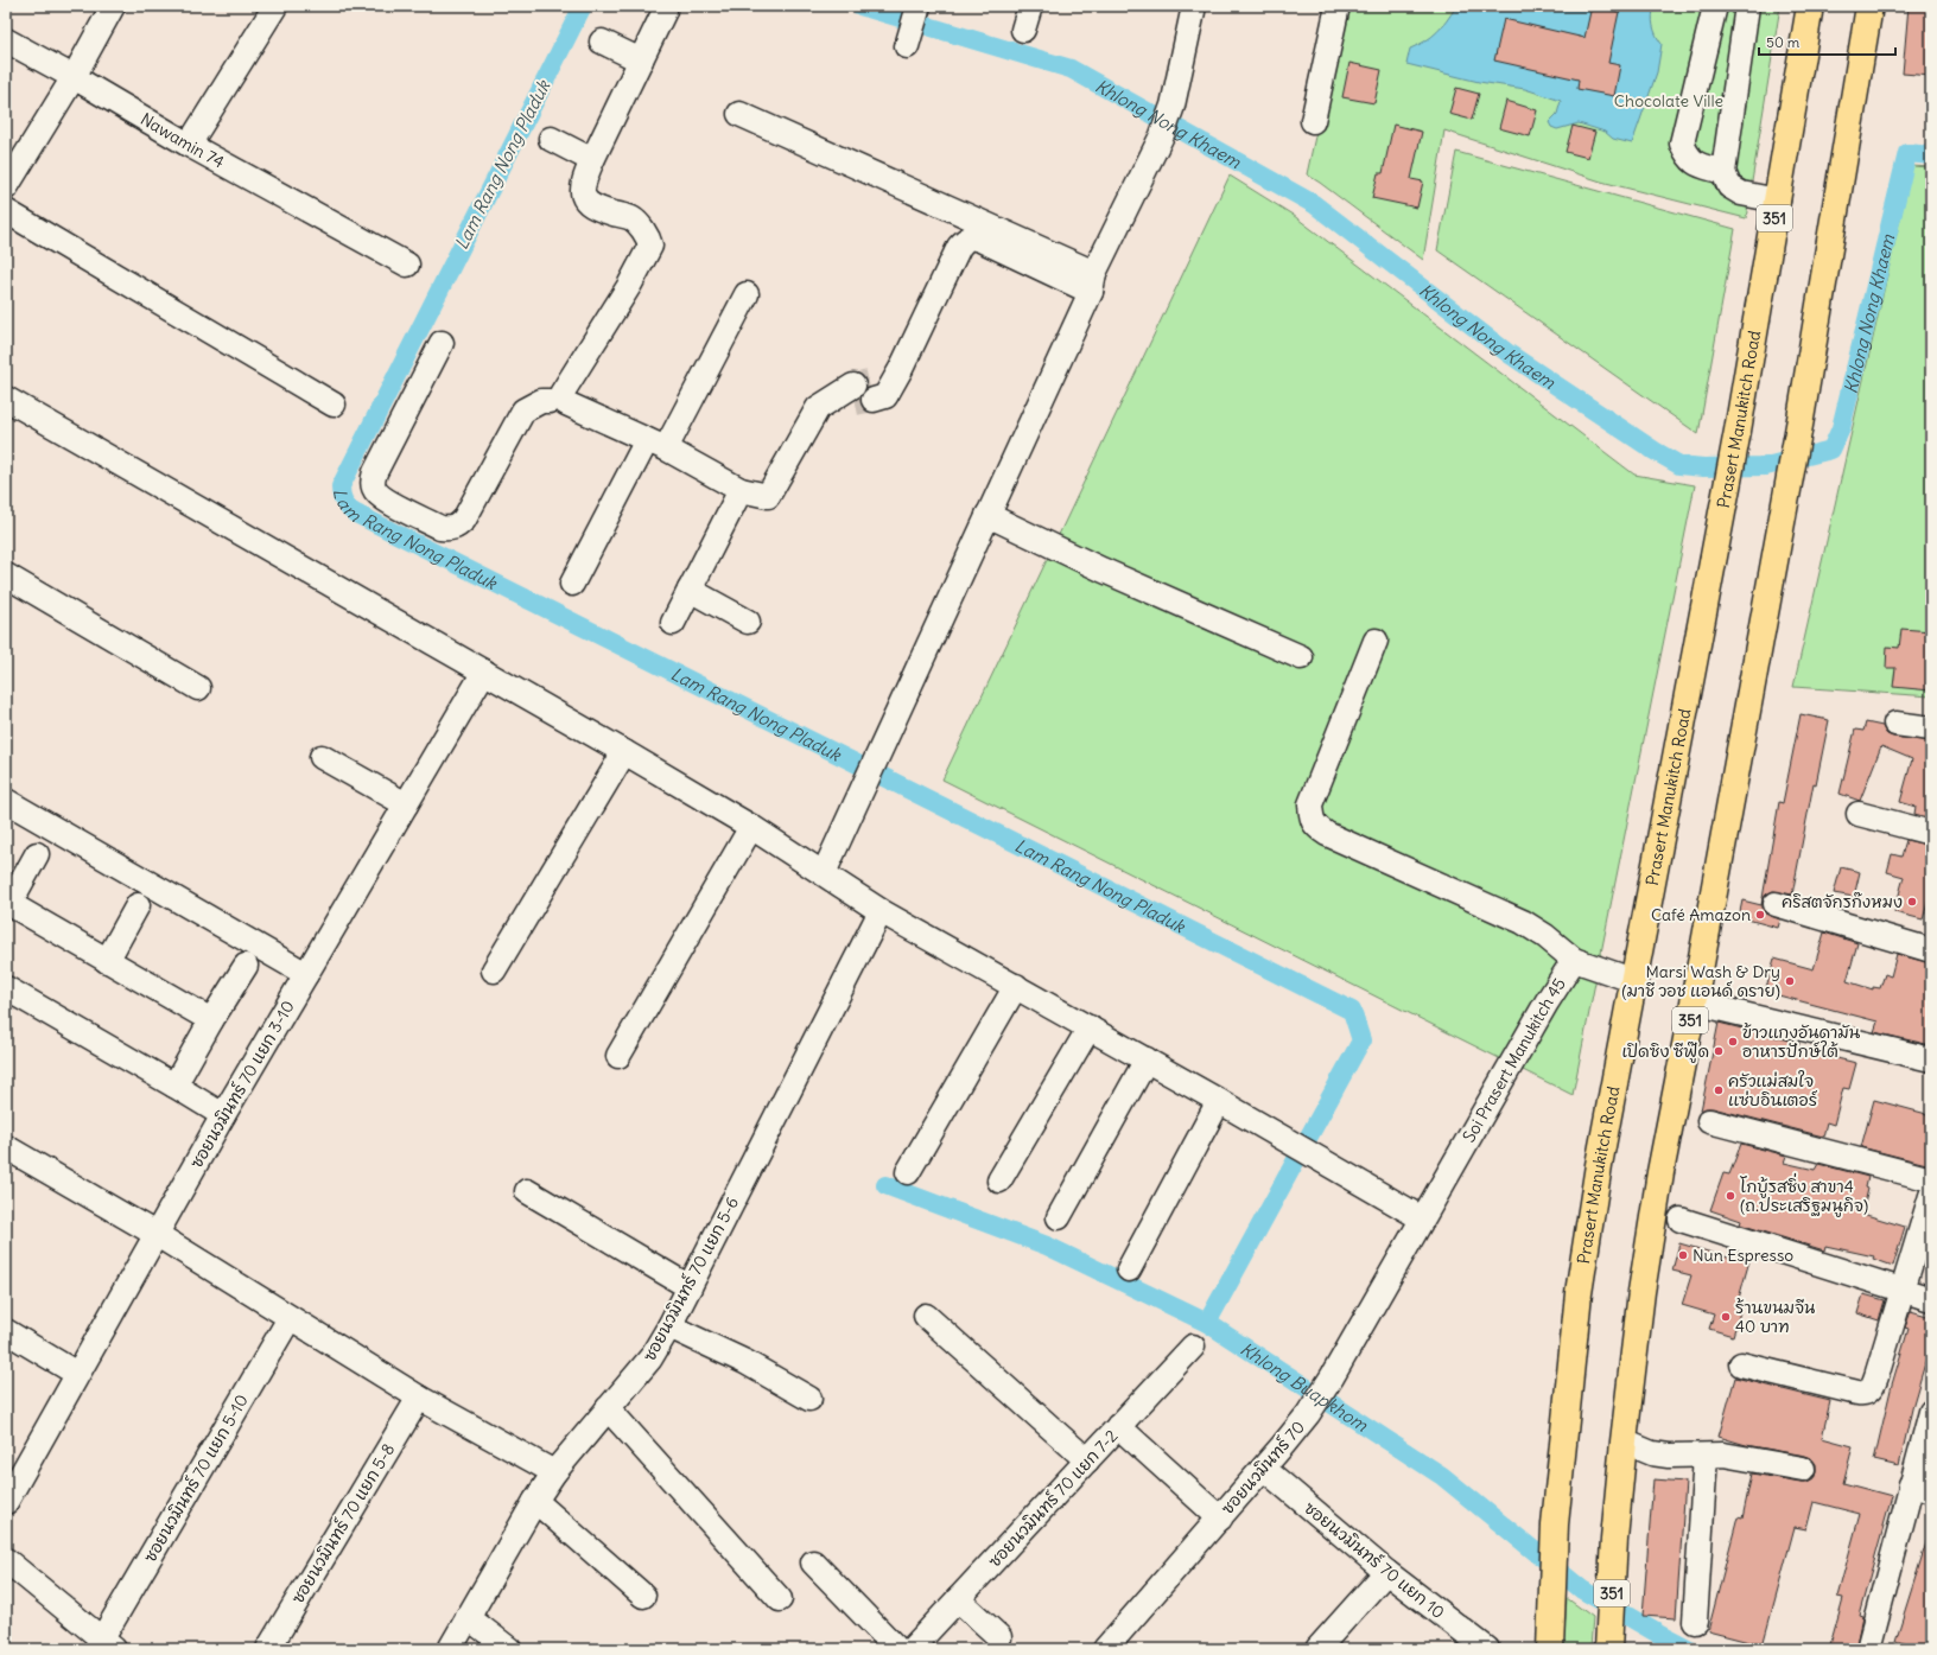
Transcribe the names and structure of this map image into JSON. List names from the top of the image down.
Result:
{
  "streets": {
    "main road": ["351", "Prasert Manukitch Road"],
    "street": [
      "Nawamin 74",
      "Soi Prasert Manukitch 45",
      "ซอยนวมินทร์ 70 แยก 3-10",
      "ซอยนวมินทร์ 70 แยก 5-6",
      "ซอยนวมินทร์ 70",
      "ซอยนวมินทร์ 70 แยก 5-10",
      "ซอยนวมินทร์ 70 แยก 7-2",
      "ซอยนวมินทร์ 70 แยก 5-8",
      "ซอยนวมินทร์ 70 แยก 10"
    ]
  },
  "crossings": [
    ["Prasert Manukitch Road", "Soi Prasert Manukitch 45"],
    ["Soi Prasert Manukitch 45", "ซอยนวมินทร์ 70"],
    ["ซอยนวมินทร์ 70", "ซอยนวมินทร์ 70 แยก 10"]
  ],
  "water": ["Khlong Nong Khaem", "Lam Rang Nong Pladuk", "Khlong Buapkhom"],
  "parks": ["Chocolate Ville"],
  "places": [
    "คริสตจักรก๊งหมง",
    "Café Amazon",
    "Marsi Wash & Dry (มาชี วอช แอนด์ ดราย)",
    "ข้าวแกงอันดามัน อาหารปักษ์ใต้",
    "เปิดซิง ซีฟู๊ด",
    "ครัวแม่สมใจ แซ่บอินเตอร์",
    "โกบู้รสซิ่ง สาขา4 (ถ.ประเสริฐมนูกิจ)",
    "Nun Espresso",
    "ร้านขนมจีน 40 บาท"
  ],
  "scale_bar": "50 m"
}
